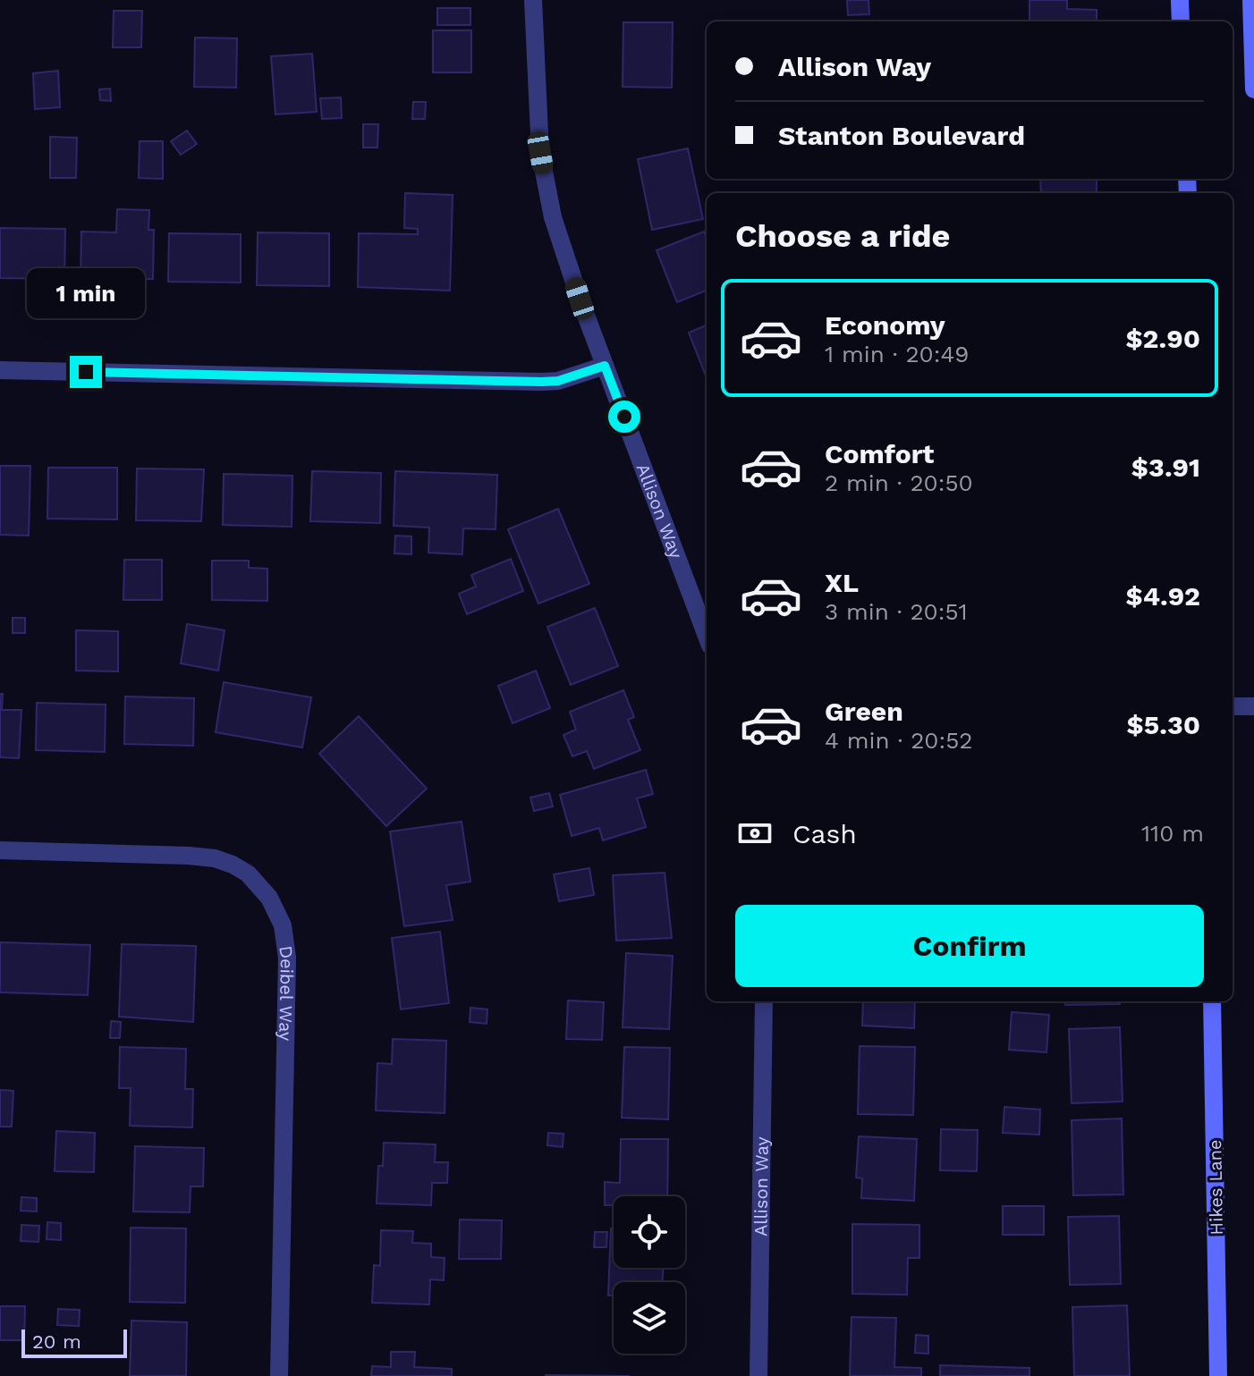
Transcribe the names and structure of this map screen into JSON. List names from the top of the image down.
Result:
{
  "streets": {
    "main road": ["Hikes Lane"],
    "street": ["Allison Way", "Deibel Way"]
  },
  "scale_bar": "20 m",
  "page": {
    "banner": ["Allison Way", "Stanton Boulevard"],
    "heading": "Choose a ride",
    "bubble": "1 min",
    "list": [
      {
        "name": "Economy",
        "note": "1 min · 20:49",
        "value": "$2.90"
      },
      {
        "name": "Comfort",
        "note": "2 min · 20:50",
        "value": "$3.91"
      },
      {
        "name": "XL",
        "note": "3 min · 20:51",
        "value": "$4.92"
      },
      {
        "name": "Green",
        "note": "4 min · 20:52",
        "value": "$5.30"
      }
    ],
    "pay": ["Cash", "110 m"],
    "buttons": "Confirm",
    "scale": "20 m"
  }
}
